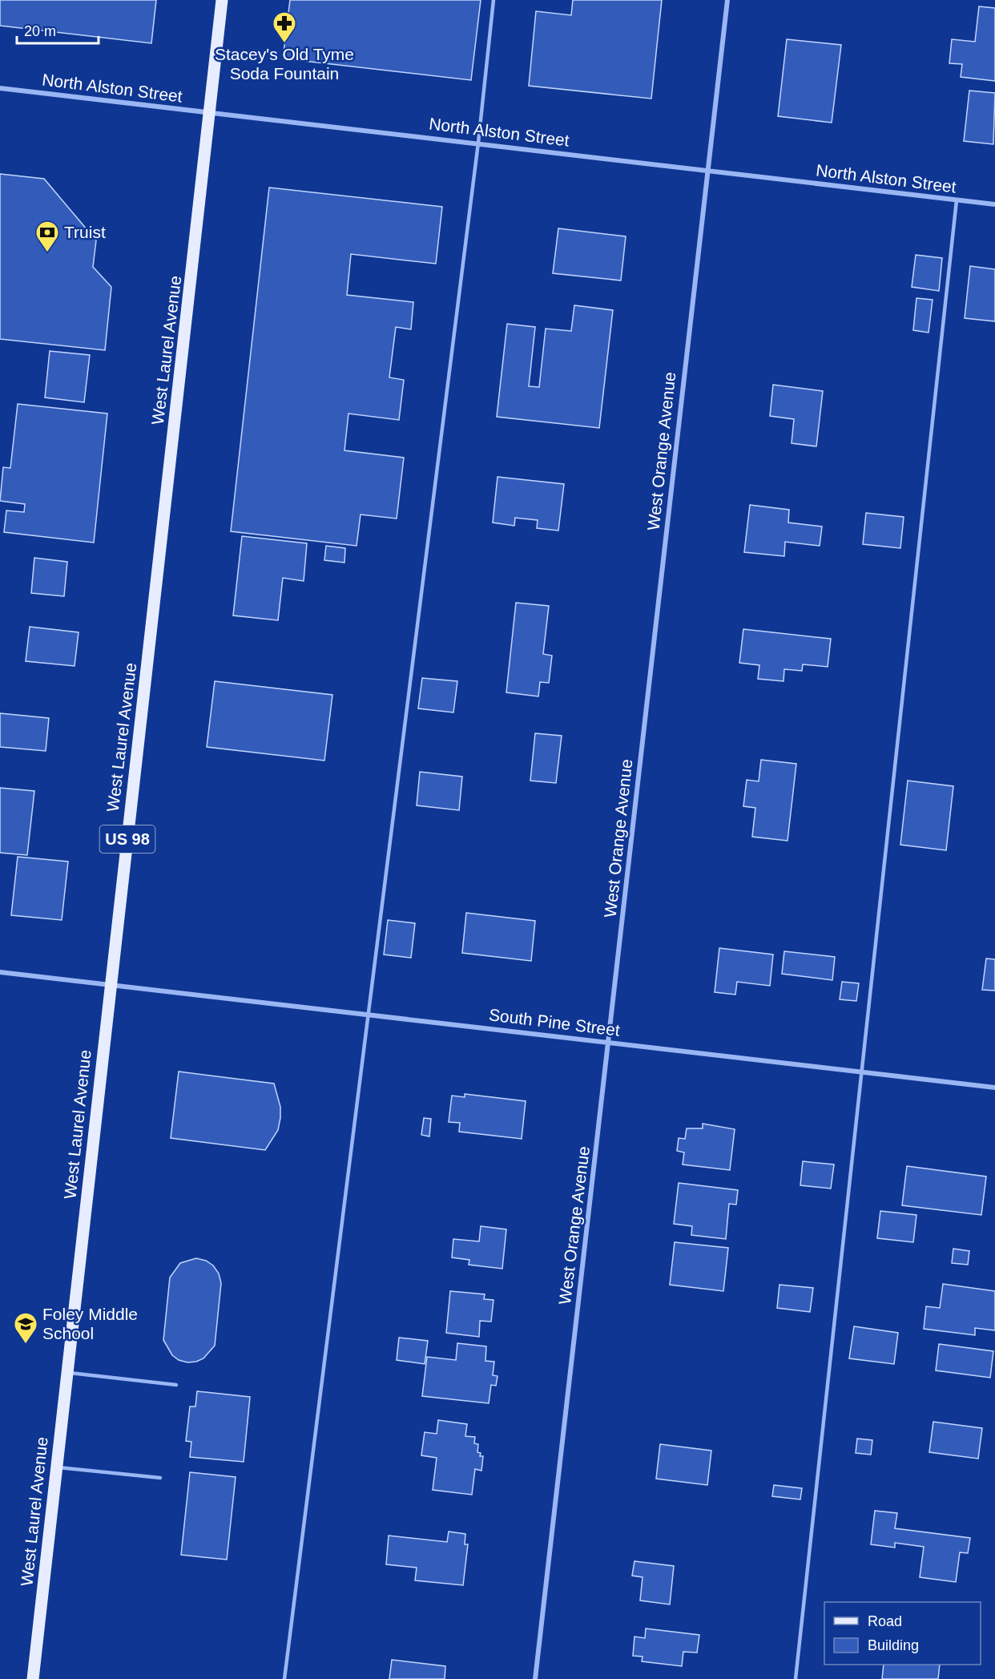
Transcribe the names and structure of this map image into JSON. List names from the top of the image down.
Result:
{
  "streets": {
    "main road": ["West Laurel Avenue", "US 98"],
    "street": ["North Alston Street", "West Orange Avenue", "South Pine Street"]
  },
  "crossings": [
    ["North Alston Street", "West Laurel Avenue"],
    ["North Alston Street", "West Orange Avenue"],
    ["West Laurel Avenue", "South Pine Street"],
    ["West Orange Avenue", "South Pine Street"]
  ],
  "places": {
    "pharmacy": ["Stacey's Old Tyme Soda Fountain"],
    "bank": ["Truist"],
    "school or university": ["Foley Middle School"]
  },
  "legend": ["Road", "Building"],
  "scale_bar": "20 m"
}
